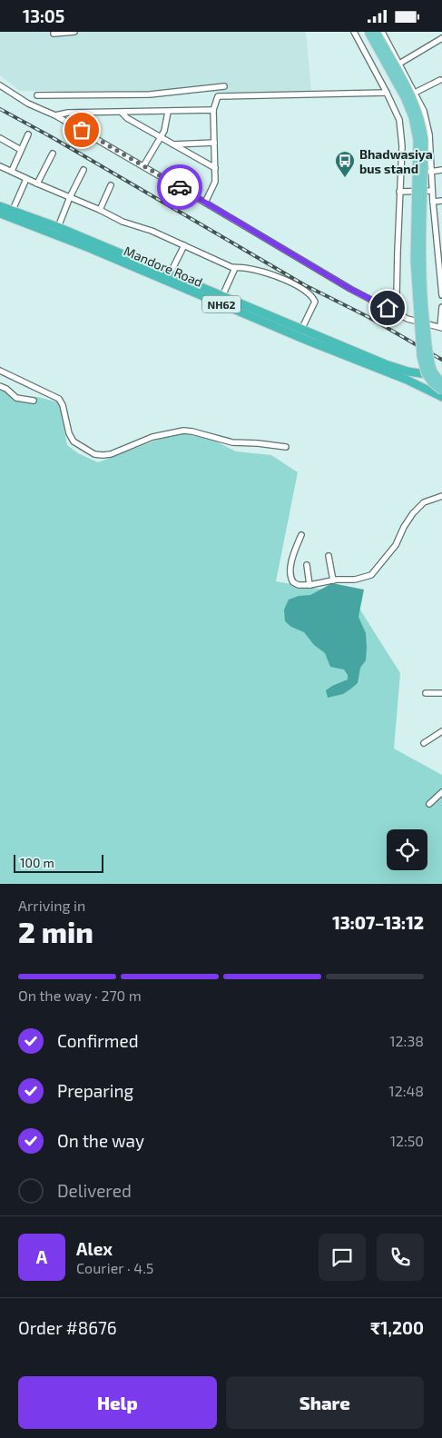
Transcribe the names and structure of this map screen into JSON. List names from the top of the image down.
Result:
{
  "streets": {
    "highway": ["Mandore Road", "NH62"]
  },
  "places": {
    "bus stop": ["Bhadwasiya bus stand"]
  },
  "scale_bar": "100 m",
  "page": {
    "status": "13:05",
    "scale": "100 m",
    "heading": ["2 min", "Arriving in", "13:07–13:12"],
    "panel": [
      "Alex",
      "Courier · 4.5",
      "Order #8676",
      "₹1,200"
    ],
    "bar": "On the way · 270 m",
    "list": [
      ["Confirmed", "12:38"],
      ["Preparing", "12:48"],
      ["On the way", "12:50"],
      "Delivered"
    ],
    "round": "A",
    "buttons": ["Help", "Share"]
  }
}
